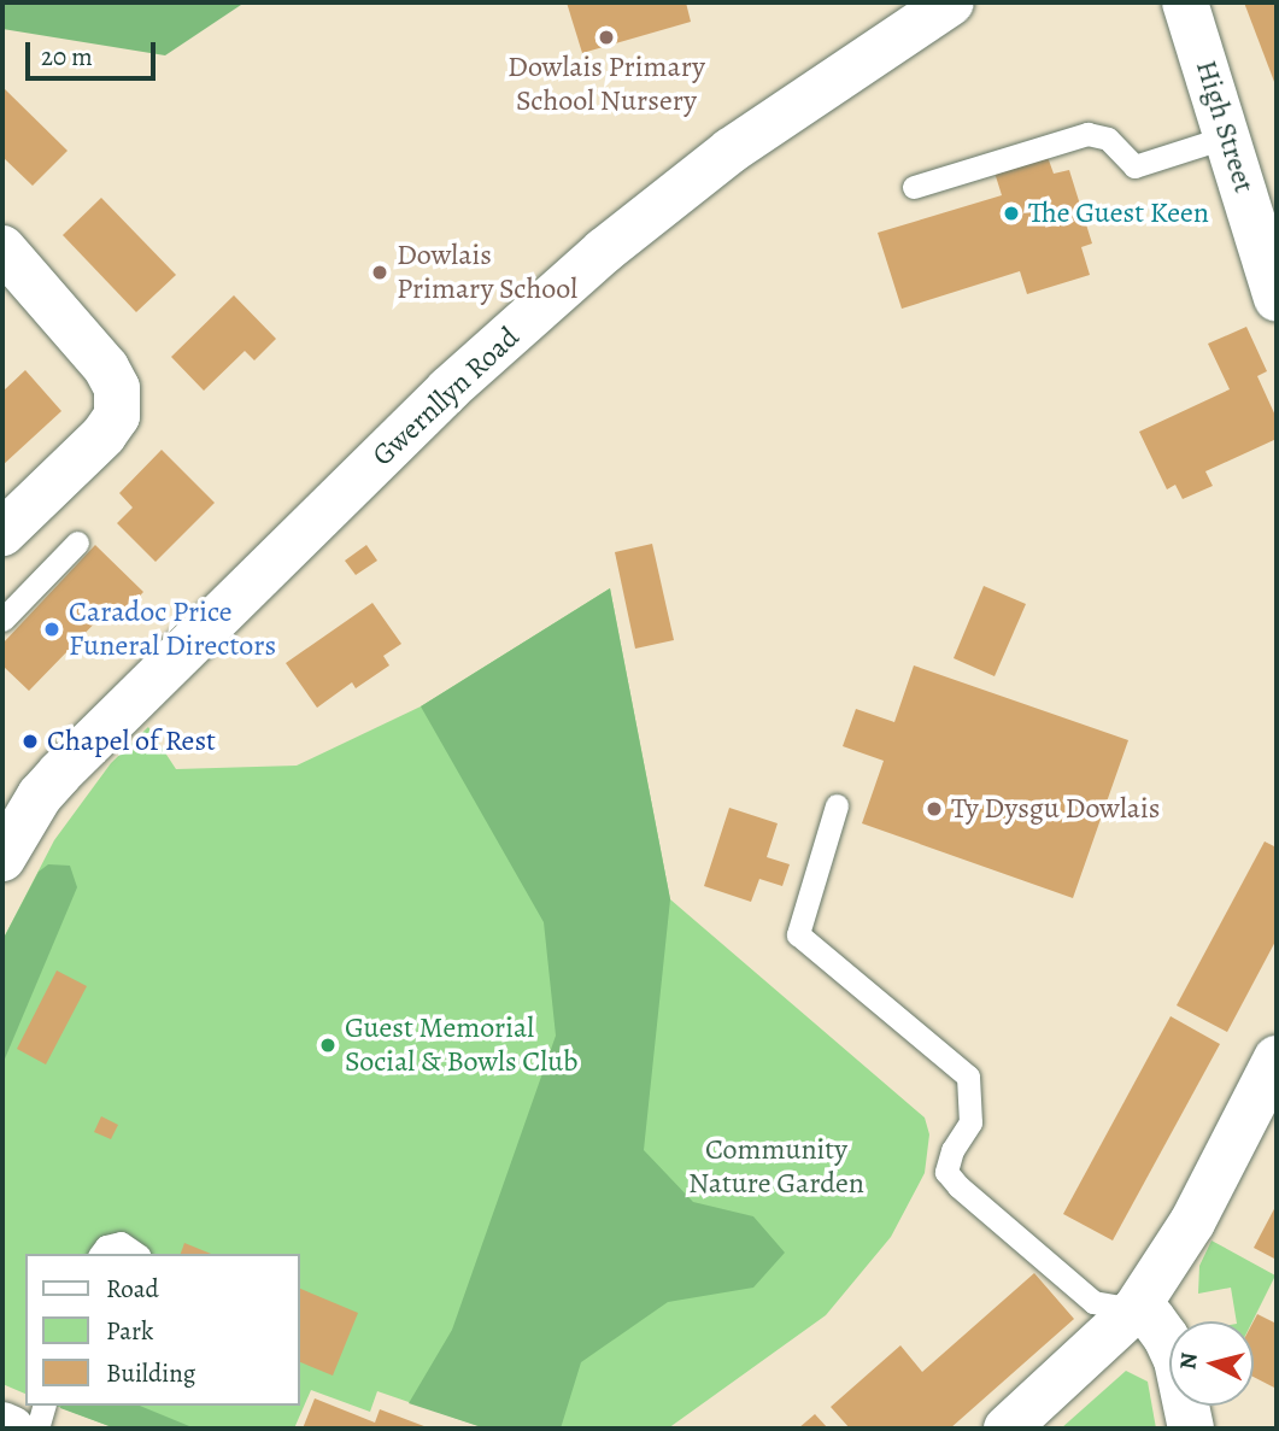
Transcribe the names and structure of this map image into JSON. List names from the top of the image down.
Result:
{
  "streets": {
    "street": ["High Street", "Gwernllyn Road"]
  },
  "parks": ["Community Nature Garden"],
  "places": [
    "Dowlais Primary School Nursery",
    "The Guest Keen",
    "Dowlais Primary School",
    "Caradoc Price Funeral Directors",
    "Chapel of Rest",
    "Ty Dysgu Dowlais",
    "Guest Memorial Social & Bowls Club"
  ],
  "legend": ["Road", "Park", "Building"],
  "scale_bar": "20 m",
  "north": "left"
}
